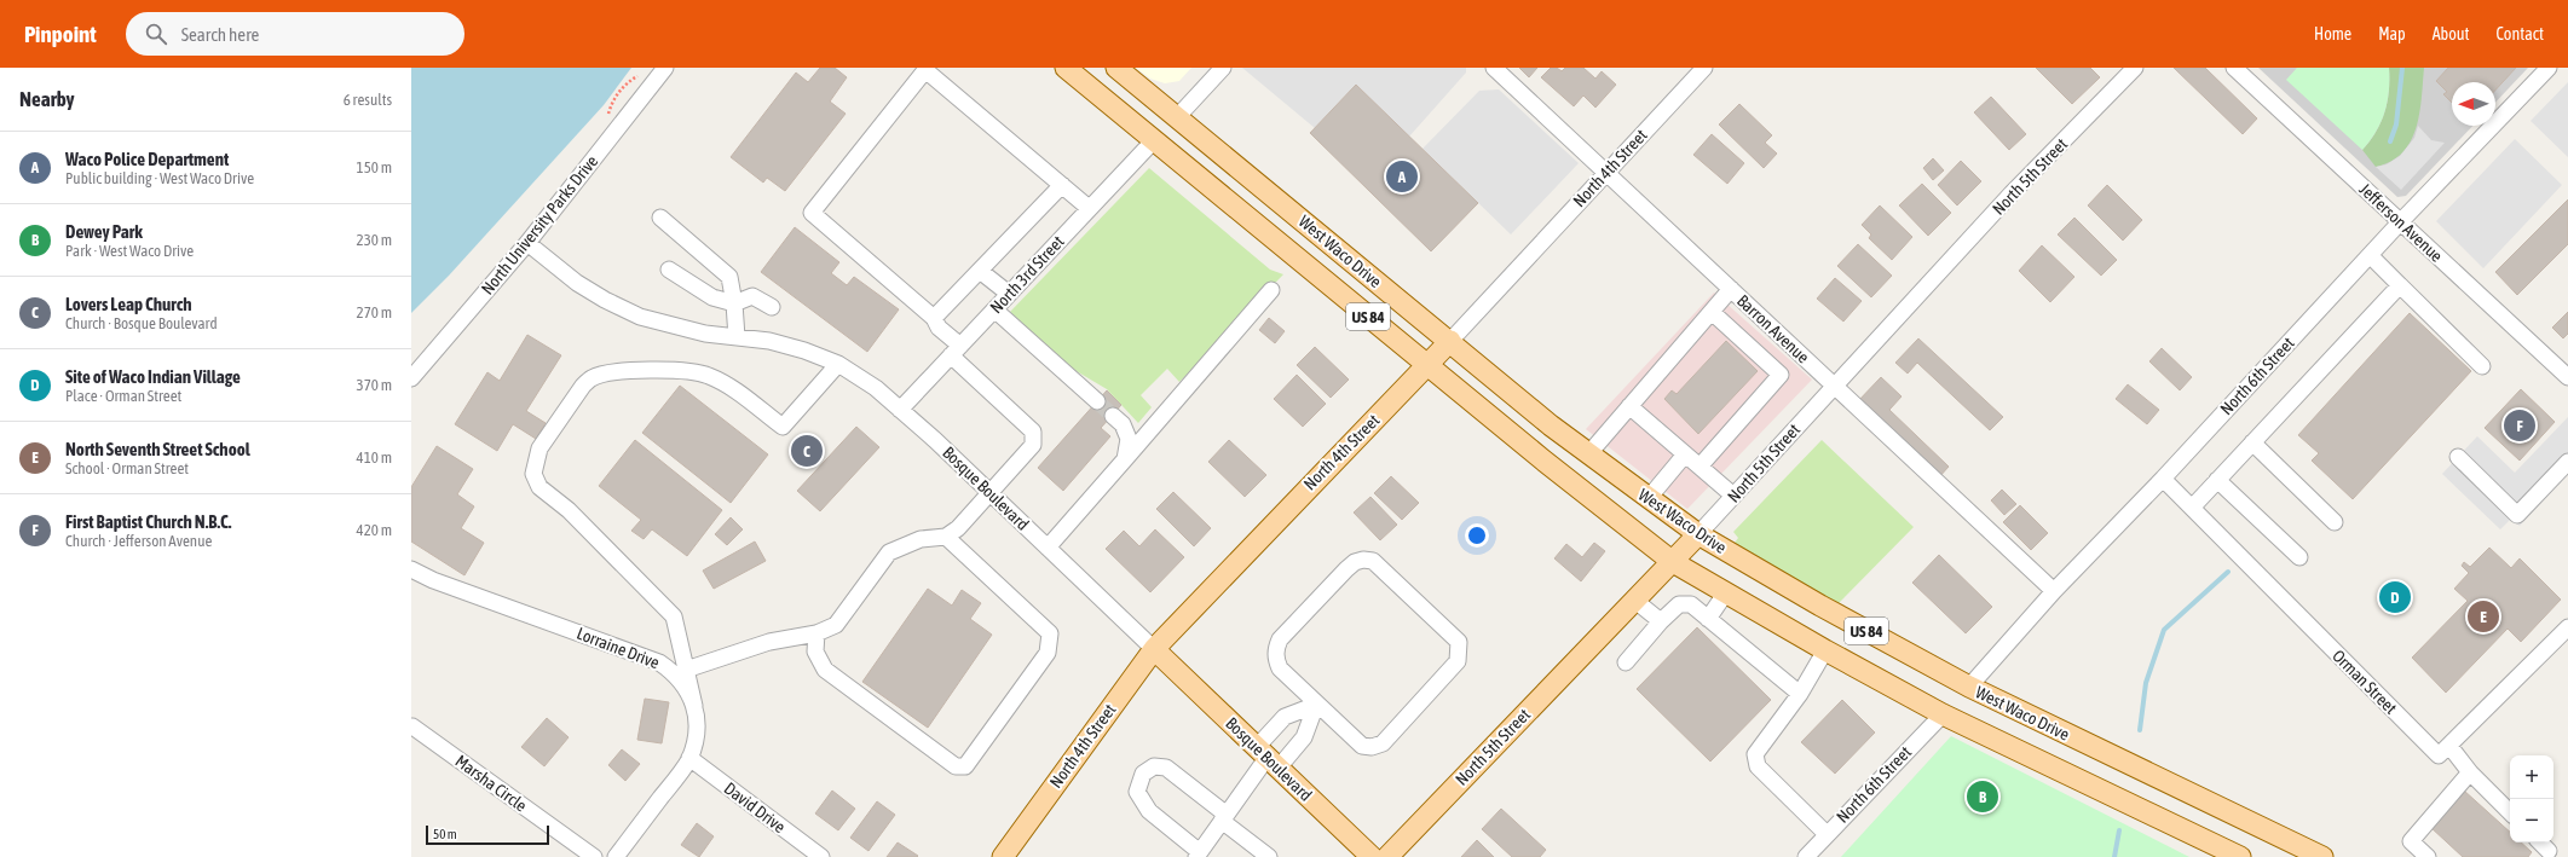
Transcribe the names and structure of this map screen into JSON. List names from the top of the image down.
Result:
{
  "streets": {
    "main road": [
      "North 4th Street",
      "North 5th Street",
      "West Waco Drive",
      "US 84",
      "Bosque Boulevard"
    ],
    "street": [
      "Jefferson Avenue",
      "North University Parks Drive",
      "North 3rd Street",
      "Barron Avenue",
      "North 6th Street",
      "Lorraine Drive",
      "Orman Street",
      "Marsha Circle",
      "David Drive"
    ]
  },
  "crossings": [
    ["North 4th Street", "West Waco Drive"],
    ["North 4th Street", "Barron Avenue"],
    ["North 4th Street", "Bosque Boulevard"],
    ["North 5th Street", "West Waco Drive"],
    ["North 5th Street", "Barron Avenue"],
    ["Jefferson Avenue", "North 6th Street"],
    ["North University Parks Drive", "Bosque Boulevard"],
    ["West Waco Drive", "North 3rd Street"],
    ["West Waco Drive", "North 6th Street"],
    ["North 3rd Street", "Bosque Boulevard"],
    ["Barron Avenue", "North 6th Street"],
    ["North 6th Street", "Orman Street"],
    ["Lorraine Drive", "David Drive"]
  ],
  "scale_bar": "50 m",
  "north": "left",
  "page": {
    "header": "Pinpoint",
    "search": "Search here",
    "nav": [
      "Home",
      "Map",
      "About",
      "Contact"
    ],
    "heading": ["Nearby", "6 results"],
    "list": [
      {
        "mark": "A",
        "name": "Waco Police Department",
        "note": "Public building · West Waco Drive",
        "value": "150 m"
      },
      {
        "mark": "B",
        "name": "Dewey Park",
        "note": "Park · West Waco Drive",
        "value": "230 m"
      },
      {
        "mark": "C",
        "name": "Lovers Leap Church",
        "note": "Church · Bosque Boulevard",
        "value": "270 m"
      },
      {
        "mark": "D",
        "name": "Site of Waco Indian Village",
        "note": "Place · Orman Street",
        "value": "370 m"
      },
      {
        "mark": "E",
        "name": "North Seventh Street School",
        "note": "School · Orman Street",
        "value": "410 m"
      },
      {
        "mark": "F",
        "name": "First Baptist Church N.B.C.",
        "note": "Church · Jefferson Avenue",
        "value": "420 m"
      }
    ],
    "pins": [
      "A",
      "F",
      "C",
      "D",
      "E",
      "B"
    ],
    "map_buttons": ["+", "−"],
    "scale": "50 m"
  }
}
